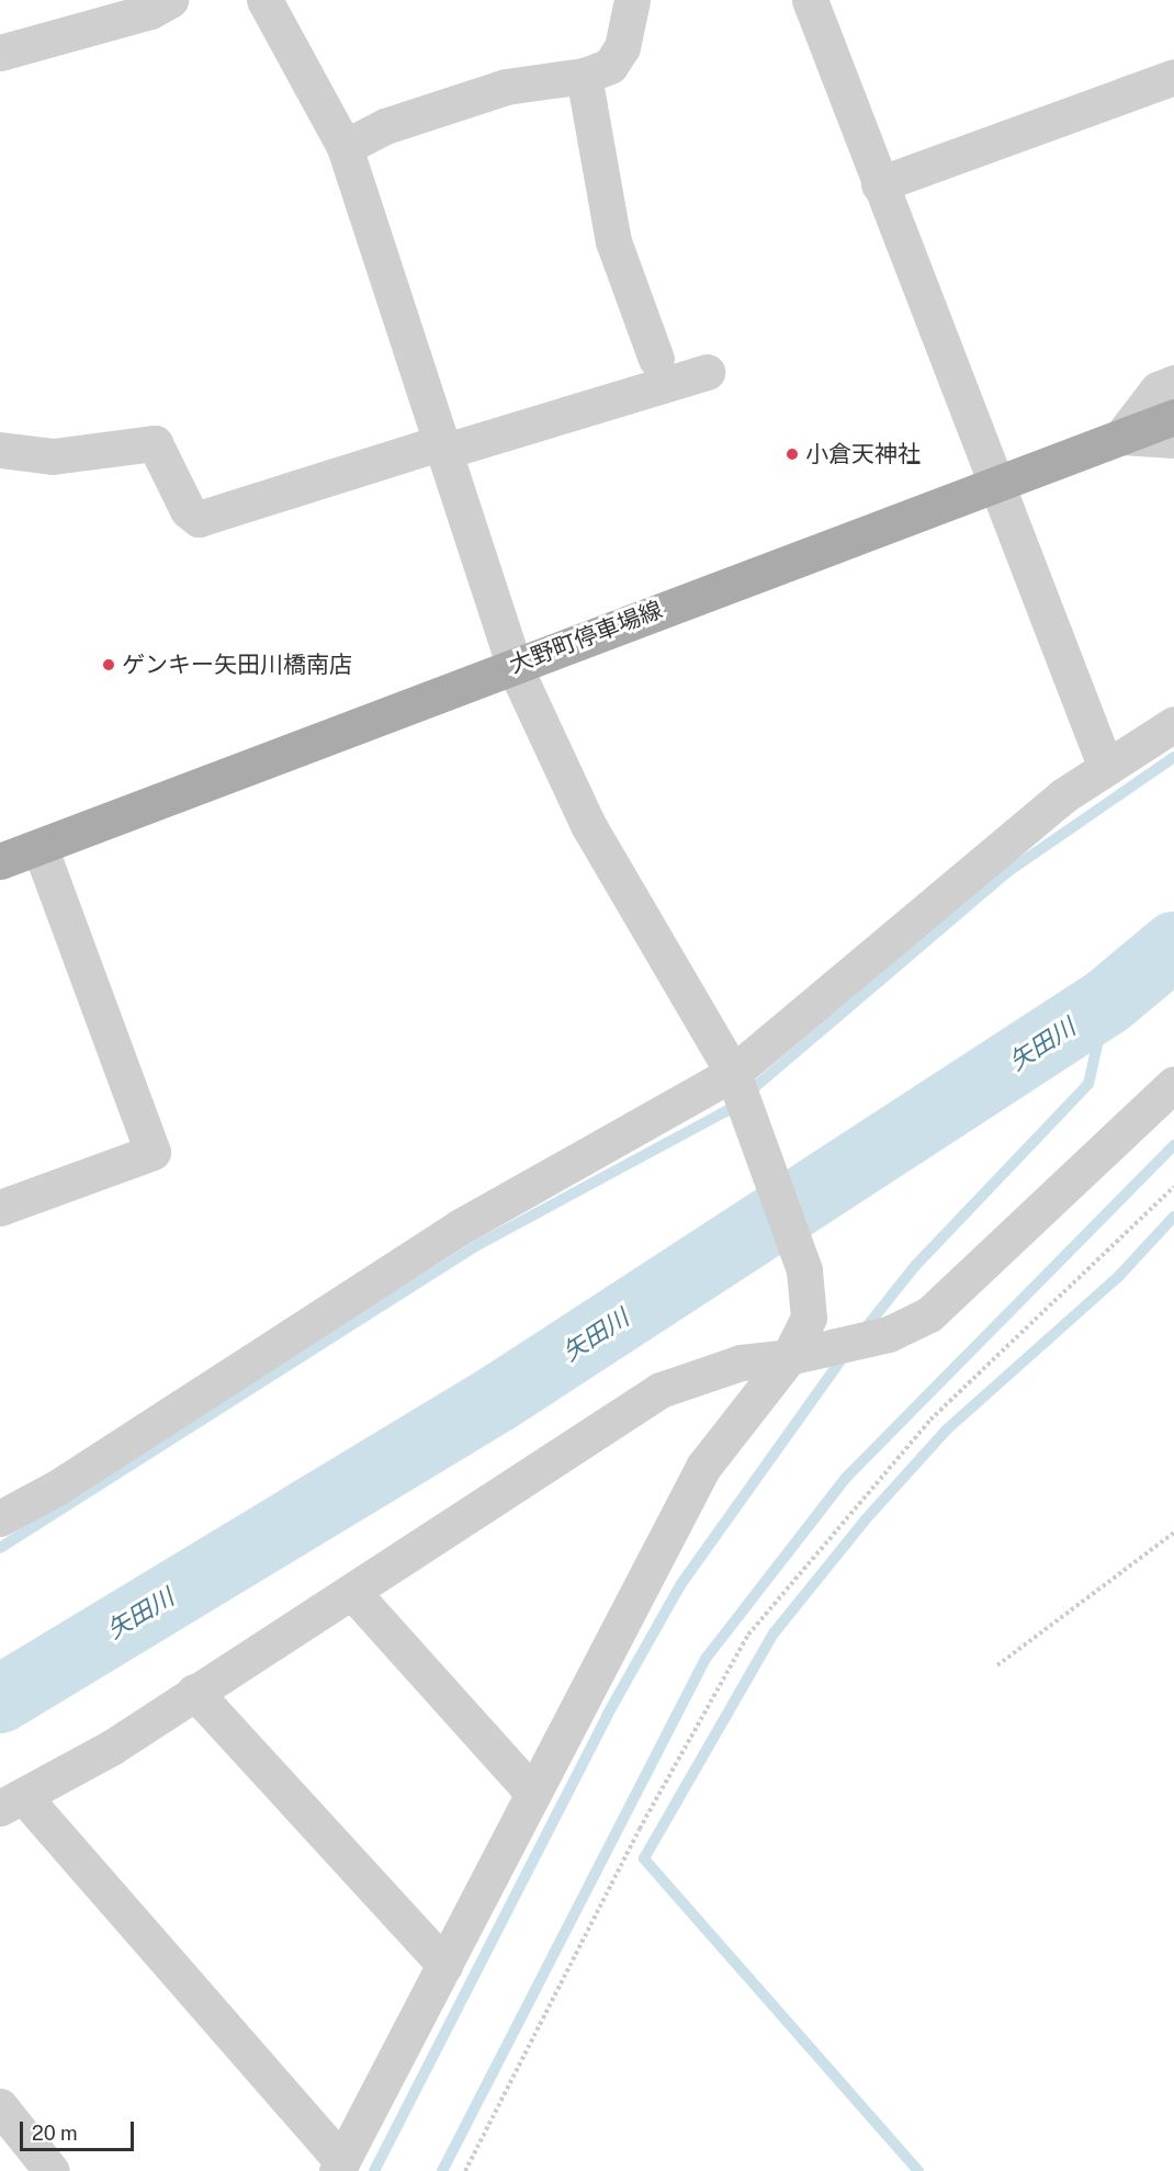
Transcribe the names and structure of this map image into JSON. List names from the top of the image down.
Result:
{
  "streets": {
    "main road": ["大野町停車場線"]
  },
  "water": ["矢田川"],
  "places": ["小倉天神社", "ゲンキー矢田川橋南店"],
  "scale_bar": "20 m"
}
